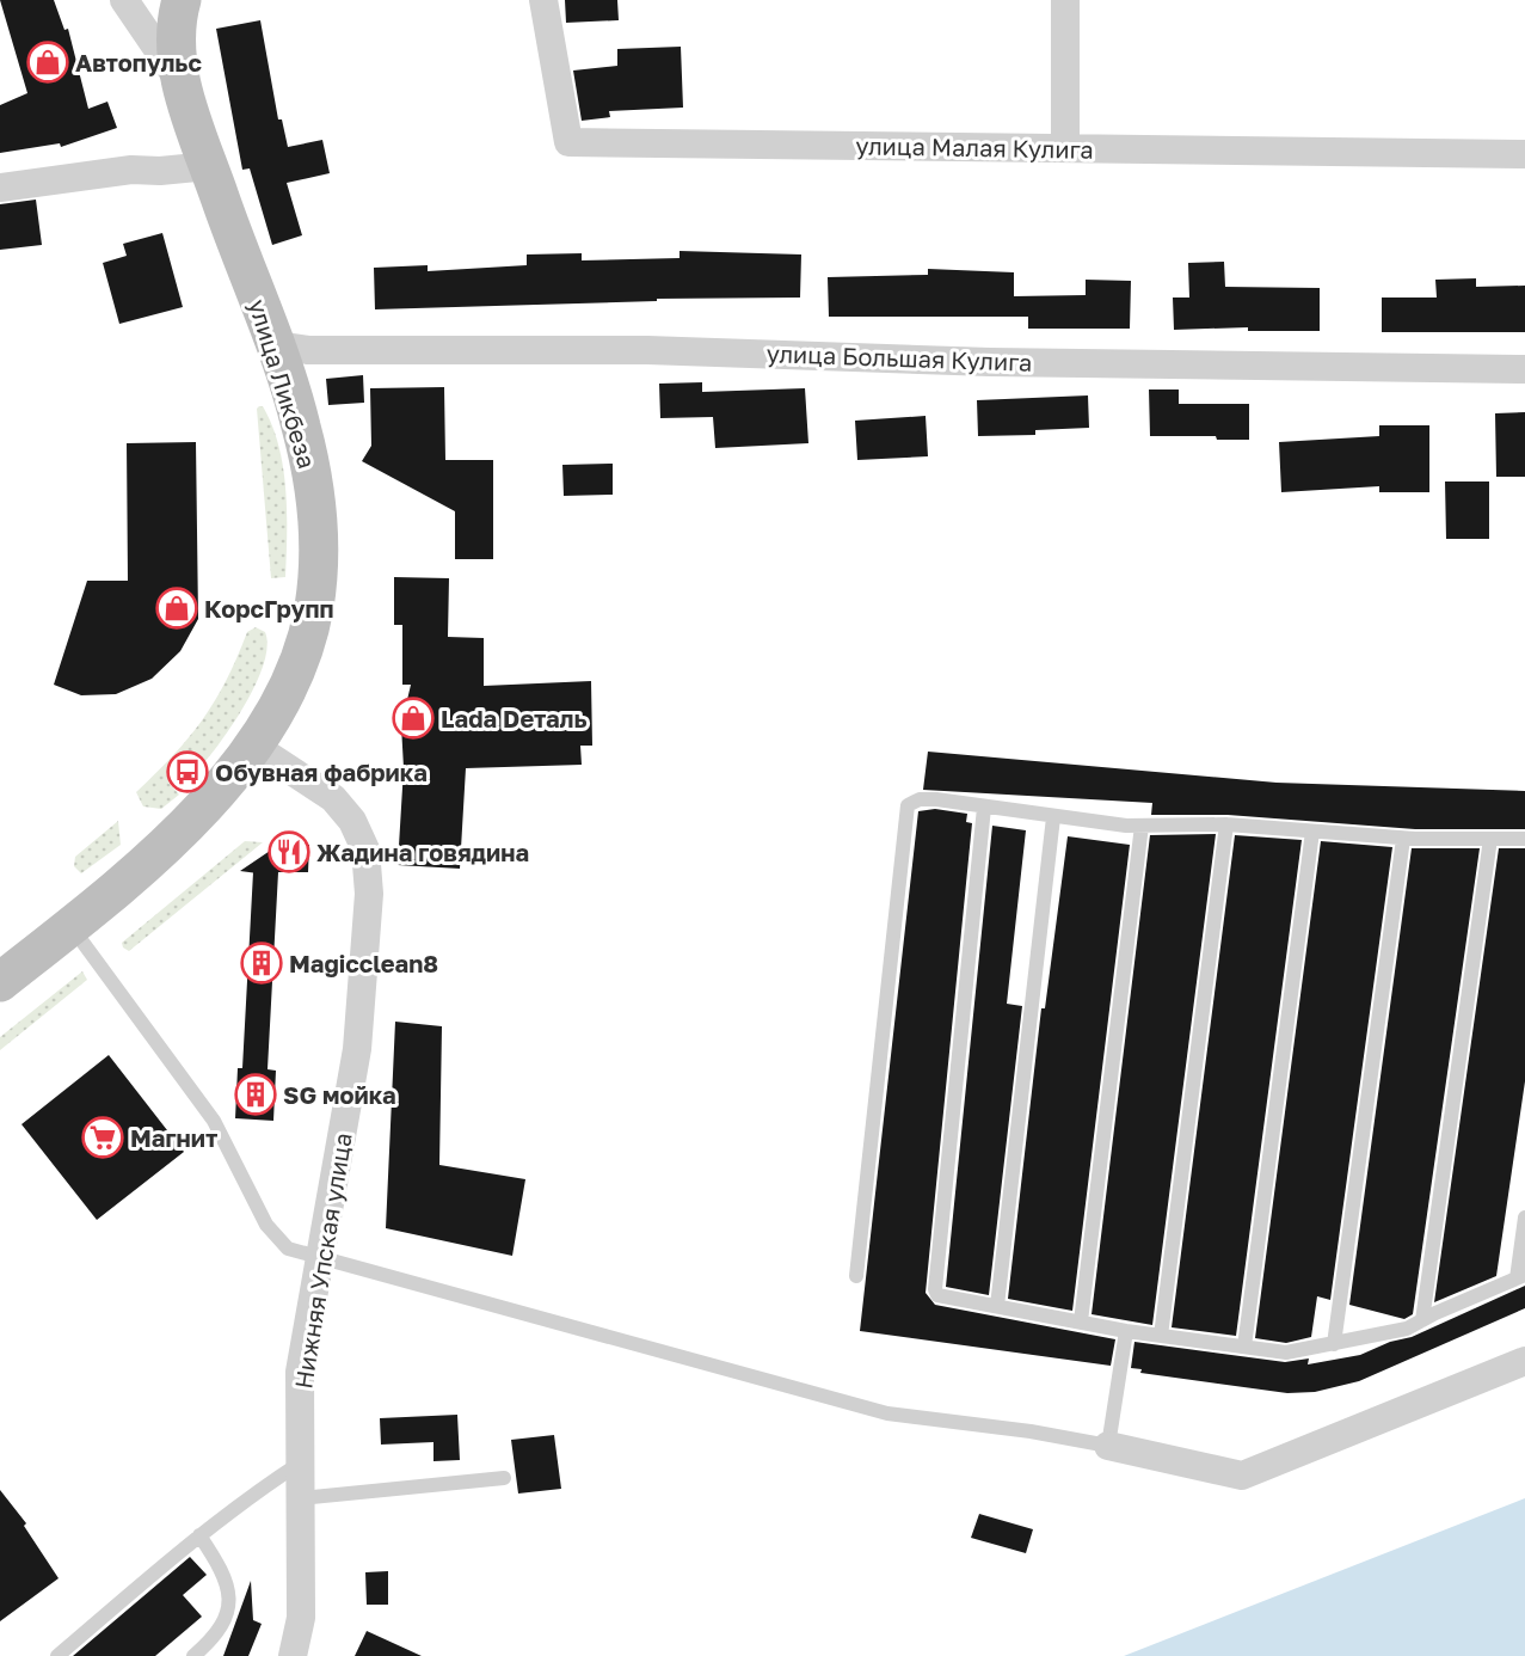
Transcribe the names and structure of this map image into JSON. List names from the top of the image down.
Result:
{
  "streets": {
    "main road": ["улица Ликбеза"],
    "street": ["улица Малая Кулига", "улица Большая Кулига", "Нижняя Упская улица"]
  },
  "crossings": [
    ["улица Большая Кулига", "улица Ликбеза"],
    ["улица Ликбеза", "Нижняя Упская улица"]
  ],
  "places": {
    "shop": ["Автопульс", "КорсГрупп", "Lada Dеталь"],
    "bus stop": ["Обувная фабрика"],
    "restaurant": ["Жадина говядина"],
    "building": ["Magicclean8", "SG мойка"],
    "supermarket": ["Магнит"]
  }
}
